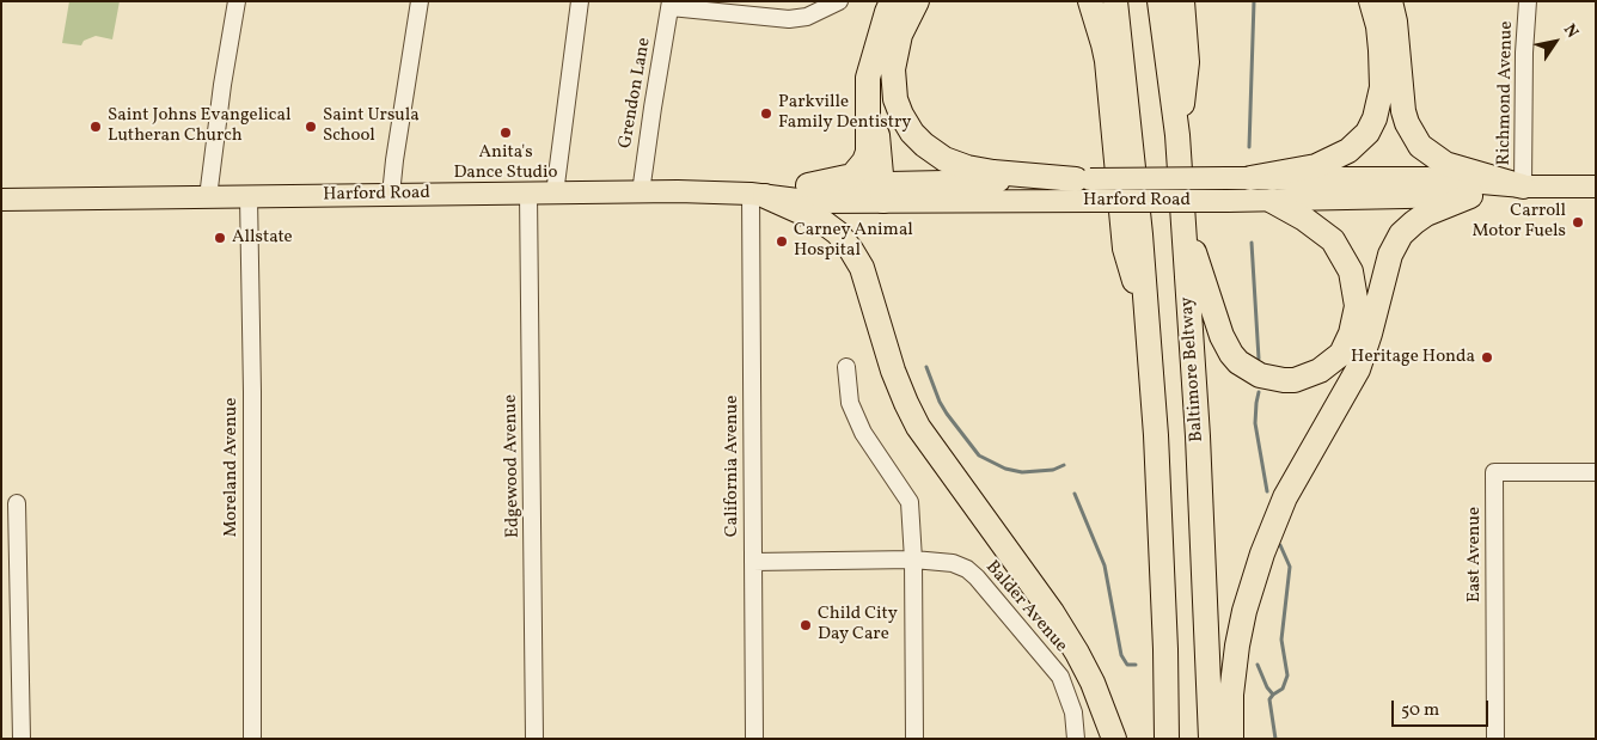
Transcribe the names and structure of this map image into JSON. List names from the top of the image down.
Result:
{
  "streets": {
    "highway": ["Baltimore Beltway"],
    "main road": ["Harford Road"],
    "street": [
      "Grendon Lane",
      "Richmond Avenue",
      "Edgewood Avenue",
      "California Avenue",
      "Moreland Avenue",
      "East Avenue",
      "Balder Avenue"
    ]
  },
  "crossings": [
    ["Grendon Lane", "Harford Road"],
    ["Richmond Avenue", "Harford Road"],
    ["Harford Road", "Edgewood Avenue"],
    ["Harford Road", "California Avenue"],
    ["Harford Road", "Moreland Avenue"],
    ["California Avenue", "Balder Avenue"]
  ],
  "places": [
    "Parkville Family Dentistry",
    "Saint Johns Evangelical Lutheran Church",
    "Saint Ursula School",
    "Anita's Dance Studio",
    "Carroll Motor Fuels",
    "Allstate",
    "Carney Animal Hospital",
    "Heritage Honda",
    "Child City Day Care"
  ],
  "scale_bar": "50 m",
  "north": "top right"
}
